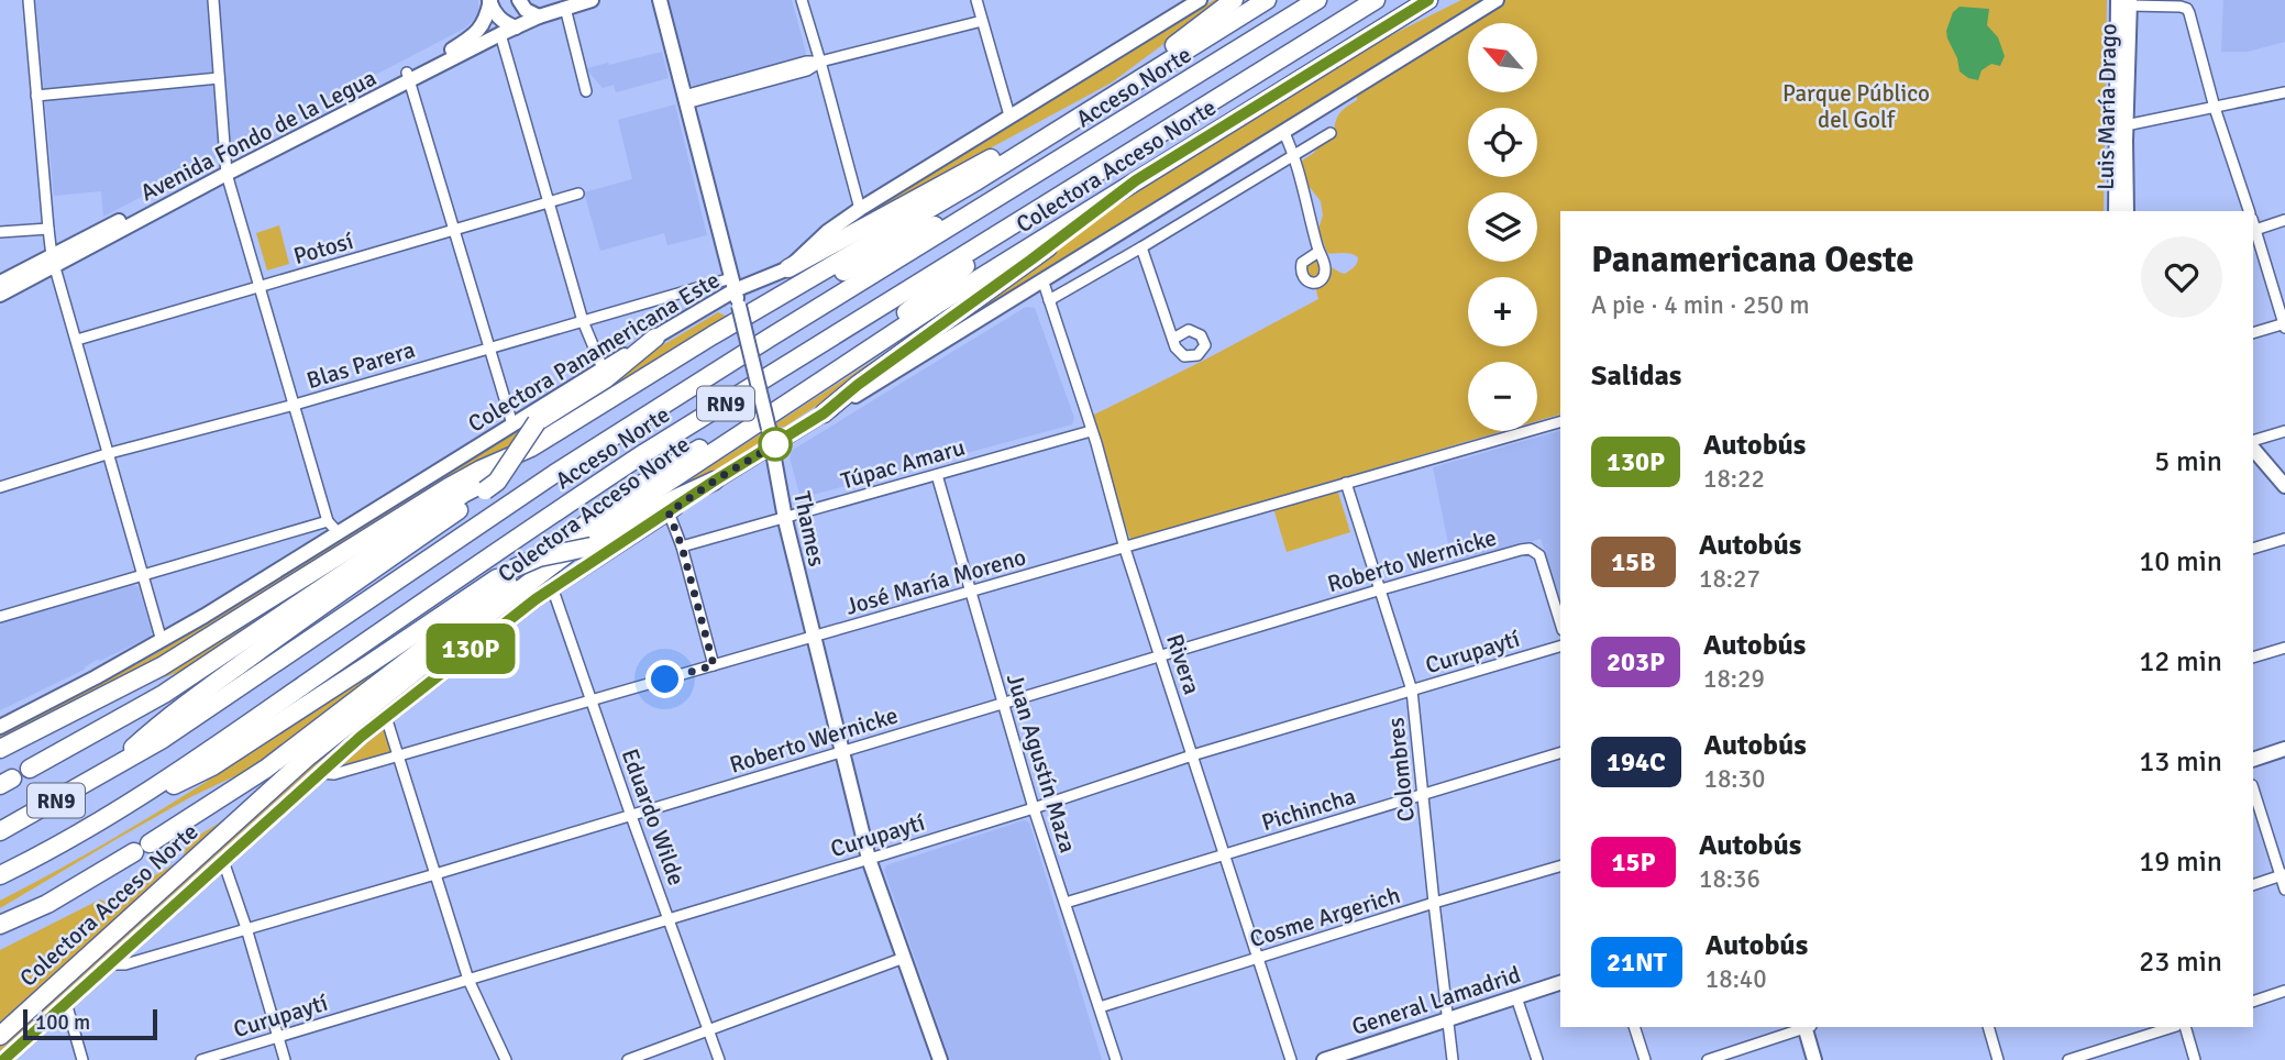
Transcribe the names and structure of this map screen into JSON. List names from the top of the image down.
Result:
{
  "streets": {
    "highway": ["Acceso Norte", "Colectora Acceso Norte", "RN9"],
    "street": [
      "Luis María Drago",
      "Avenida Fondo de la Legua",
      "Potosí",
      "Colectora Panamericana Este",
      "Blas Parera",
      "Túpac Amaru",
      "Thames",
      "Roberto Wernicke",
      "José María Moreno",
      "Curupaytí",
      "Rivera",
      "Juan Agustín Maza",
      "Colombres",
      "Pichincha",
      "Eduardo Wilde",
      "Cosme Argerich",
      "General Lamadrid"
    ]
  },
  "crossings": [
    ["Colectora Panamericana Este", "Blas Parera"],
    ["Colectora Panamericana Este", "Thames"],
    ["Blas Parera", "Thames"],
    ["Túpac Amaru", "Thames"],
    ["Túpac Amaru", "Rivera"],
    ["Túpac Amaru", "Juan Agustín Maza"],
    ["Thames", "Roberto Wernicke"],
    ["Thames", "José María Moreno"],
    ["Thames", "Curupaytí"],
    ["Roberto Wernicke", "Rivera"],
    ["Roberto Wernicke", "Juan Agustín Maza"],
    ["Roberto Wernicke", "Colombres"],
    ["Roberto Wernicke", "Eduardo Wilde"],
    ["José María Moreno", "Rivera"],
    ["José María Moreno", "Juan Agustín Maza"],
    ["José María Moreno", "Colombres"],
    ["José María Moreno", "Eduardo Wilde"],
    ["Curupaytí", "Rivera"],
    ["Curupaytí", "Juan Agustín Maza"],
    ["Curupaytí", "Colombres"],
    ["Curupaytí", "Eduardo Wilde"],
    ["Rivera", "Pichincha"],
    ["Rivera", "Cosme Argerich"],
    ["Juan Agustín Maza", "Pichincha"],
    ["Juan Agustín Maza", "Cosme Argerich"],
    ["Colombres", "Pichincha"],
    ["Colombres", "Cosme Argerich"],
    ["Colombres", "General Lamadrid"]
  ],
  "parks": ["Parque Público del Golf"],
  "lines": ["bus line 130P"],
  "scale_bar": "100 m",
  "north": "top left",
  "page": {
    "on_map": "130P",
    "map_buttons": ["+", "−"],
    "heading": [
      ["Panamericana Oeste", "A pie · 4 min · 250 m"],
      "Salidas"
    ],
    "list": [
      {
        "mark": "130P",
        "name": "Autobús",
        "note": "18:22",
        "value": "5 min"
      },
      {
        "mark": "15B",
        "name": "Autobús",
        "note": "18:27",
        "value": "10 min"
      },
      {
        "mark": "203P",
        "name": "Autobús",
        "note": "18:29",
        "value": "12 min"
      },
      {
        "mark": "194C",
        "name": "Autobús",
        "note": "18:30",
        "value": "13 min"
      },
      {
        "mark": "15P",
        "name": "Autobús",
        "note": "18:36",
        "value": "19 min"
      },
      {
        "mark": "21NT",
        "name": "Autobús",
        "note": "18:40",
        "value": "23 min"
      }
    ],
    "scale": "100 m"
  }
}
